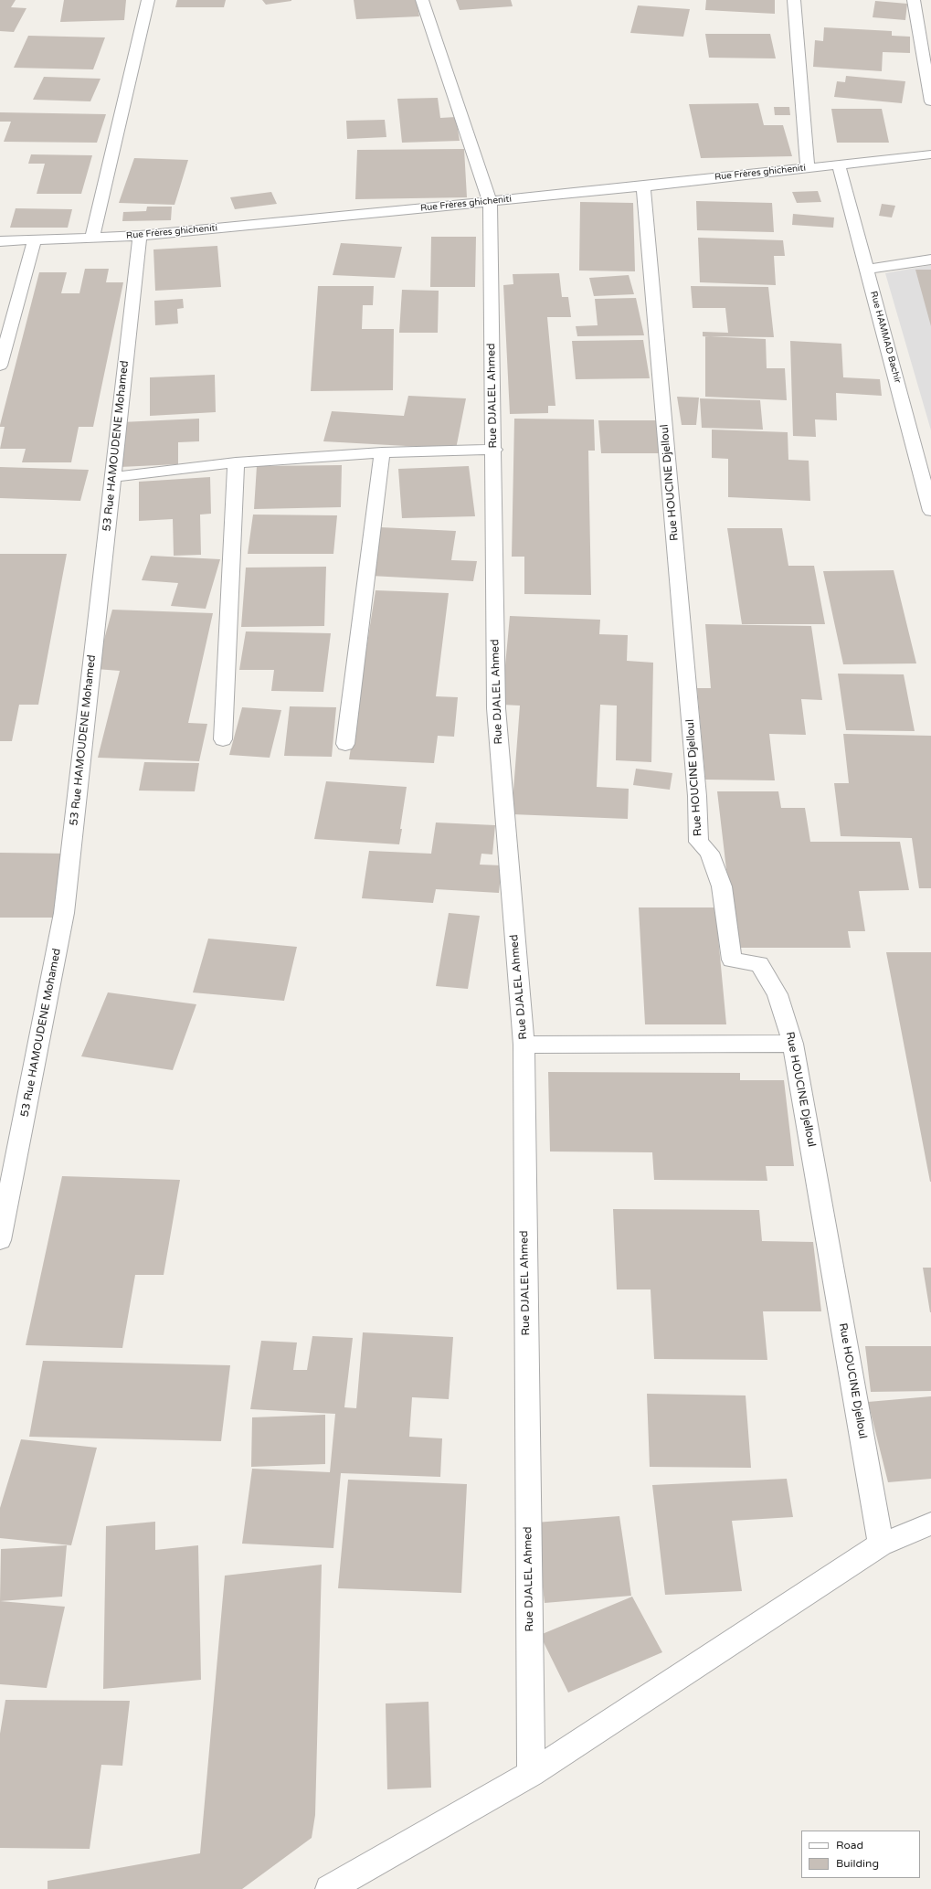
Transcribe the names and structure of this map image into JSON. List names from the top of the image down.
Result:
{
  "streets": {
    "street": [
      "Rue Frères ghicheniti",
      "Rue HAMMAD Bachir",
      "Rue DJALEL Ahmed",
      "53 Rue HAMOUDENE Mohamed",
      "Rue HOUCINE Djelloul"
    ]
  },
  "crossings": [
    ["Rue Frères ghicheniti", "Rue HAMMAD Bachir"],
    ["Rue Frères ghicheniti", "Rue DJALEL Ahmed"],
    ["Rue Frères ghicheniti", "53 Rue HAMOUDENE Mohamed"],
    ["Rue Frères ghicheniti", "Rue HOUCINE Djelloul"]
  ],
  "legend": ["Road", "Building"]
}
